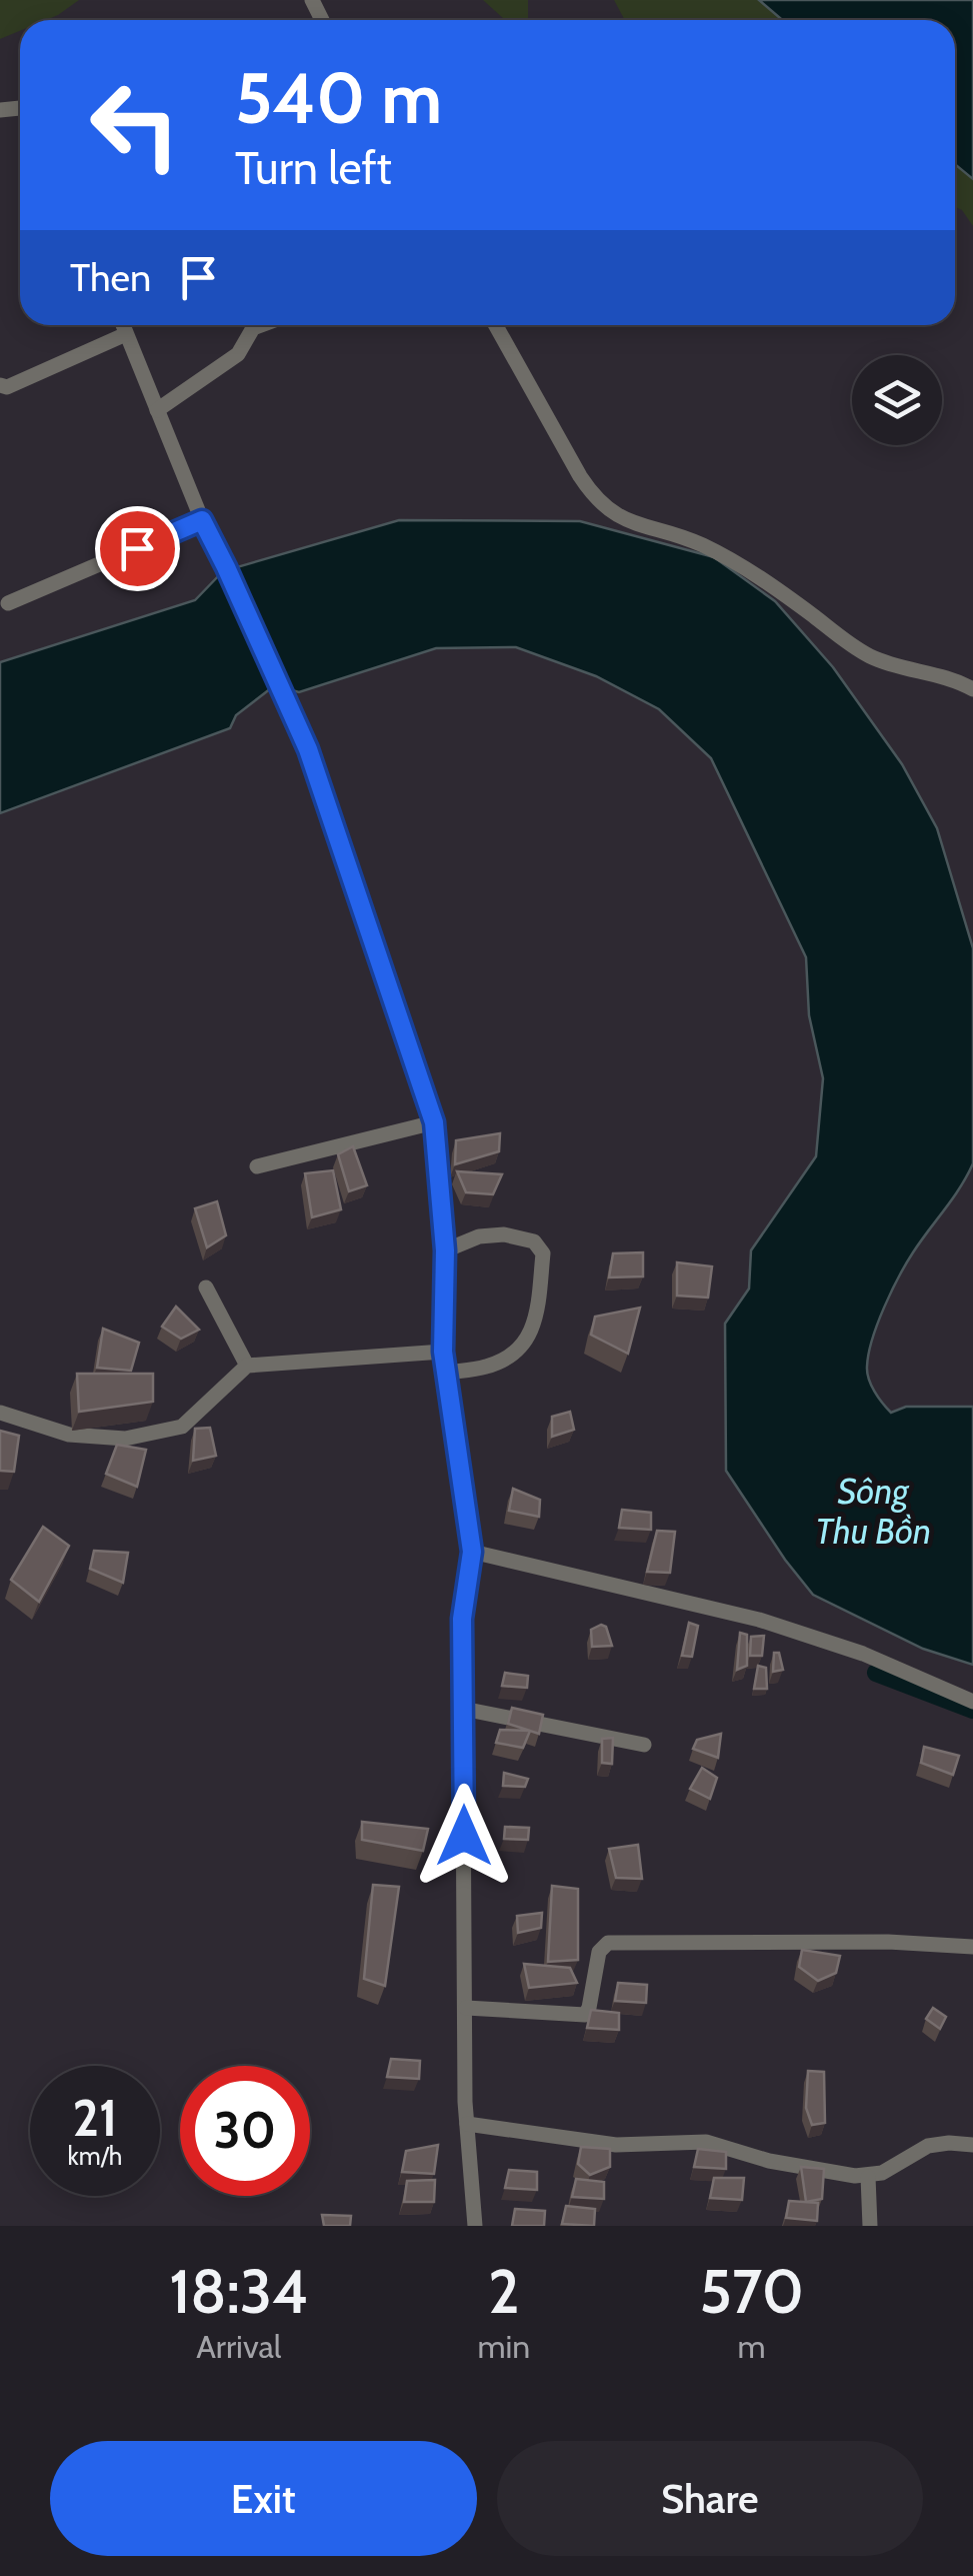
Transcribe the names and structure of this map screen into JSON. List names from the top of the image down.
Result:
{
  "water": ["Sông Thu Bồn"],
  "page": {
    "turn": ["540 m", "Turn left"],
    "then": "Then",
    "speed": "21 km/h",
    "limit": "30",
    "eta": [
      "18:34",
      "Arrival",
      "2",
      "min",
      "570",
      "m"
    ],
    "buttons": ["Exit", "Share"]
  }
}
